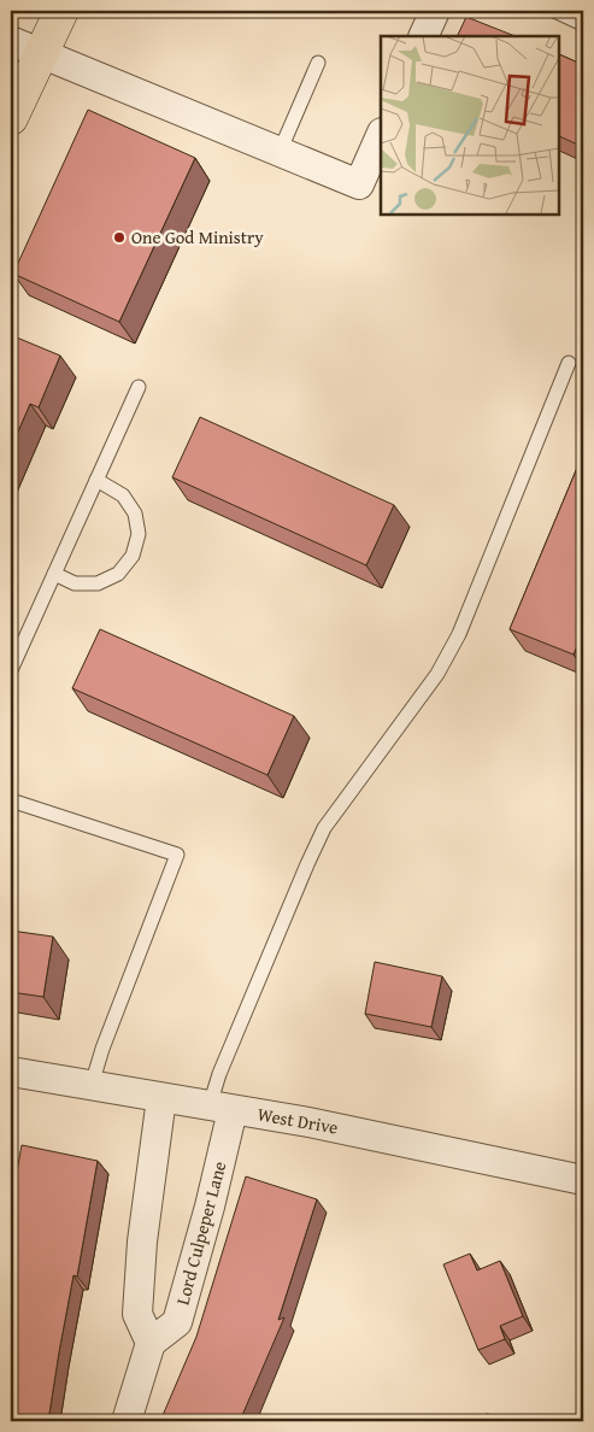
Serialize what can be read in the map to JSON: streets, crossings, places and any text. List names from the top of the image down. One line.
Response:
{"streets":{"street":["West Drive","Lord Culpeper Lane"]},"crossings":[["West Drive","Lord Culpeper Lane"]],"places":["One God Ministry"]}
